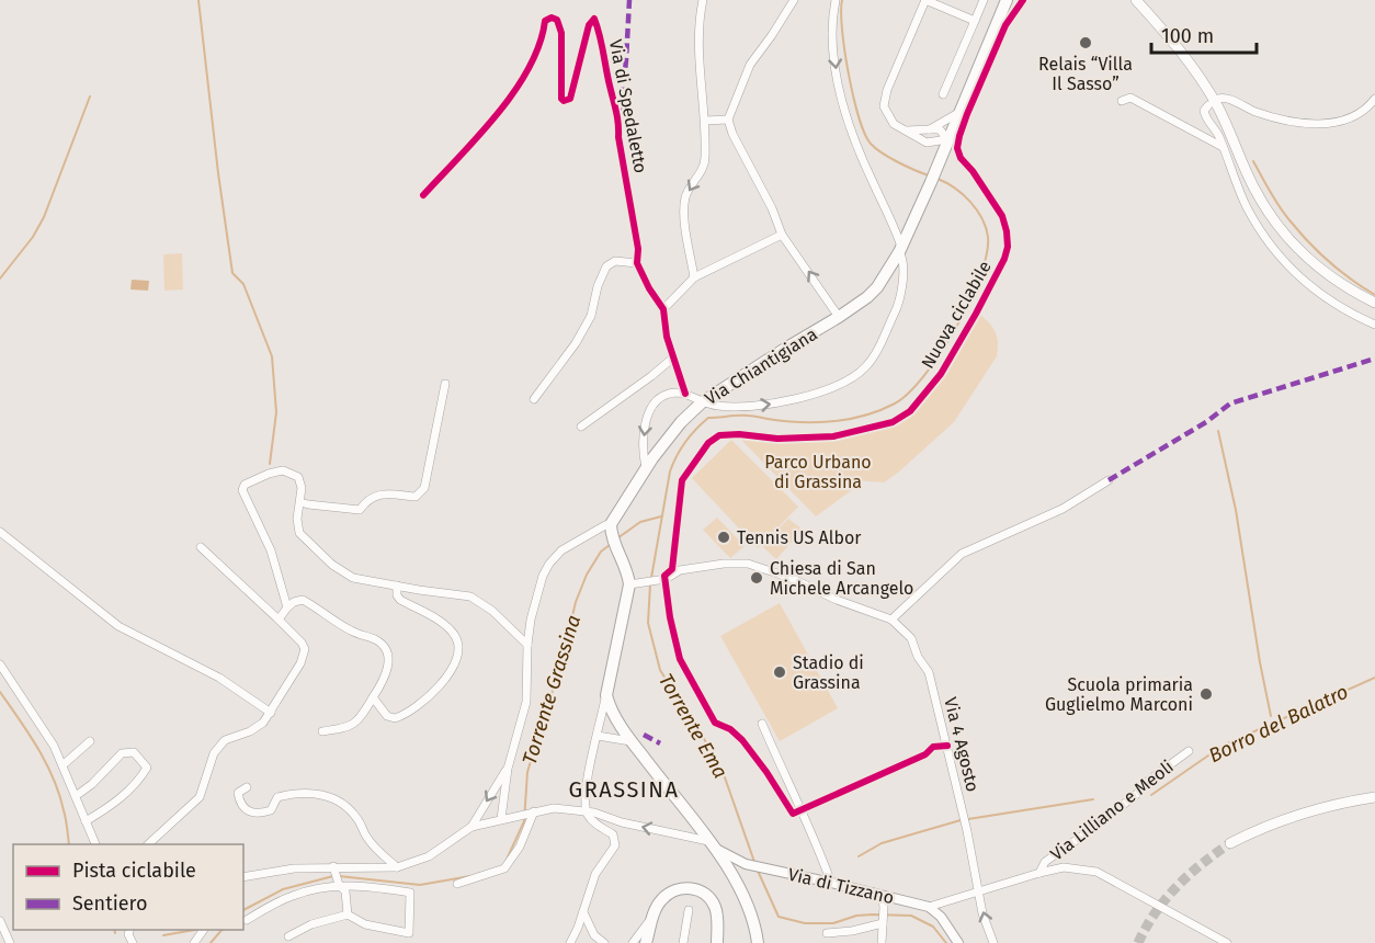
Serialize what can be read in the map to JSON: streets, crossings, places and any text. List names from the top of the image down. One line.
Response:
{"streets":{"main road":["Via Chiantigiana"],"street":["Via di Spedaletto","Via 4 Agosto","Via Lilliano e Meoli","Via di Tizzano"],"cycle path":["Nuova ciclabile"]},"districts":["GRASSINA"],"water":["Torrente Grassina","Borro del Balatro","Torrente Ema"],"parks":["Parco Urbano di Grassina"],"places":["Relais “Villa Il Sasso”","Tennis US Albor","Chiesa di San Michele Arcangelo","Stadio di Grassina","Scuola primaria Guglielmo Marconi"],"legend":["Pista ciclabile","Sentiero"],"scale_bar":"100 m"}
